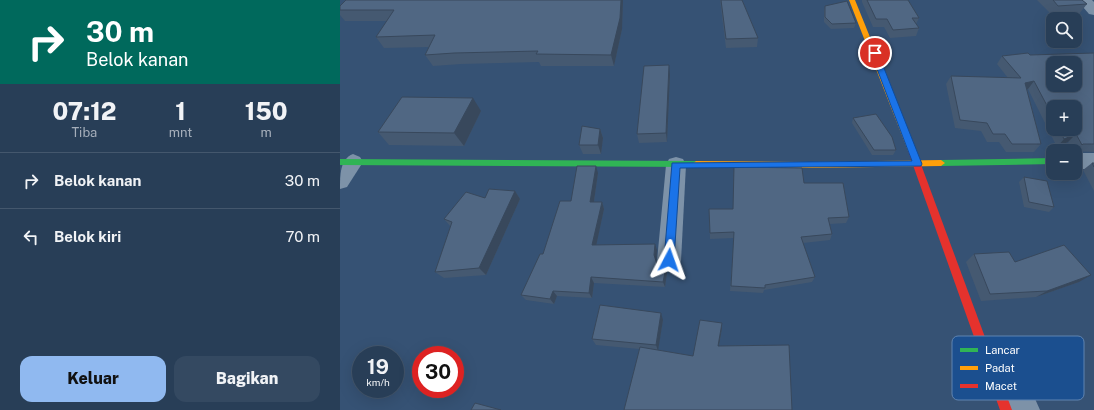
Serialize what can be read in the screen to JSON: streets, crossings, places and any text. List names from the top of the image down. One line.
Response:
{"legend":["Lancar","Padat","Macet"],"page":{"turn":["30 m","Belok kanan"],"map_buttons":["+","−"],"eta":["07:12","Tiba","1","mnt","150","m"],"list":[{"name":"Belok kanan","value":"30 m"},{"name":"Belok kiri","value":"70 m"}],"speed":"19 km/h","limit":"30","buttons":["Keluar","Bagikan"]}}
